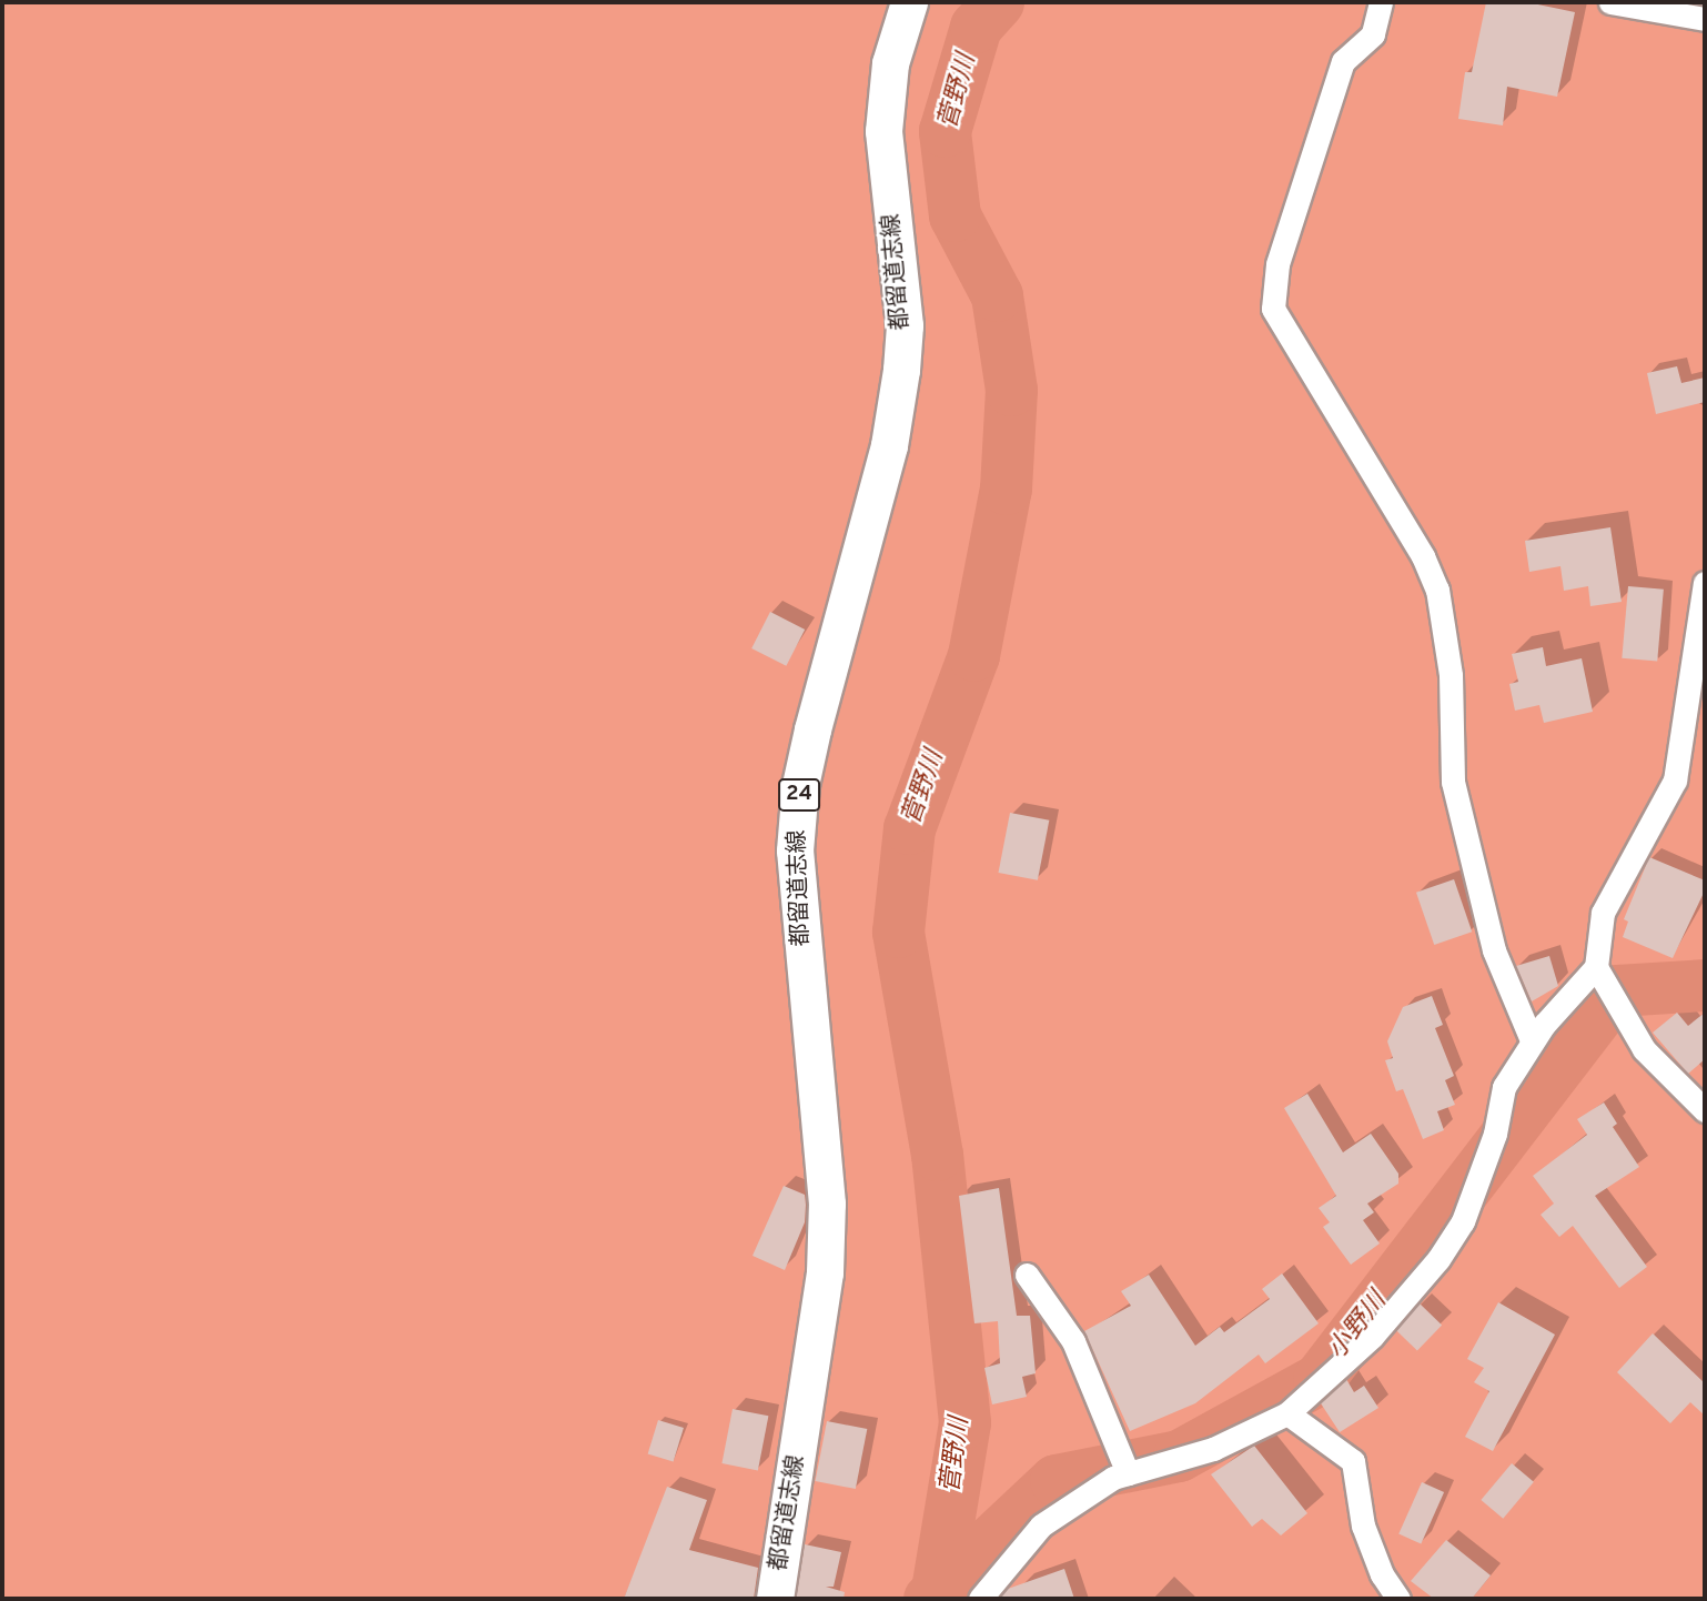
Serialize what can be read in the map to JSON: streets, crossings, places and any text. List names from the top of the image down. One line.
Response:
{"streets":{"main road":["都留道志線","24"]},"water":["菅野川","小野川"]}
